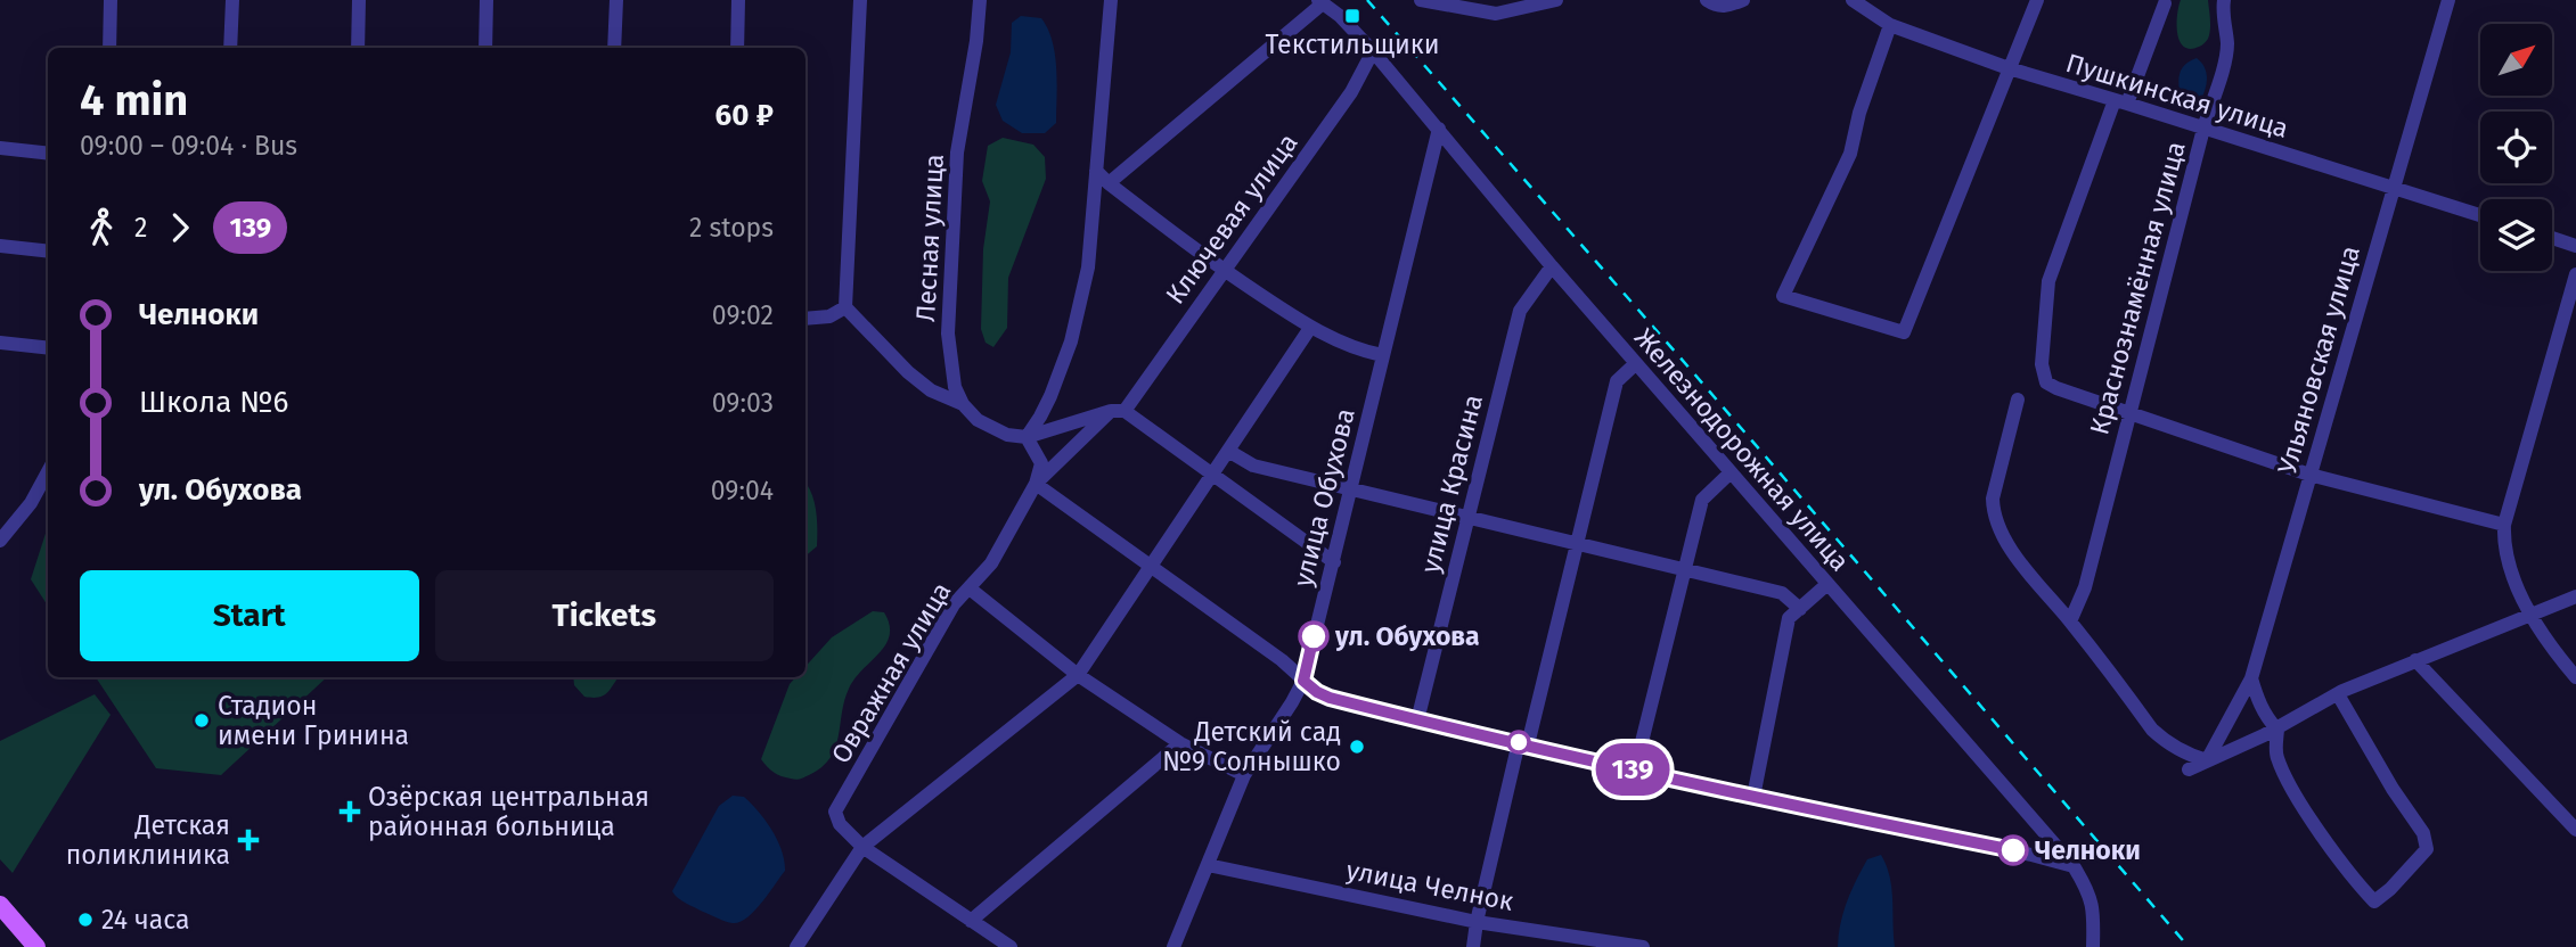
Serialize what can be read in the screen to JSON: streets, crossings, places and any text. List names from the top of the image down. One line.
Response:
{"streets":{"street":["Пушкинская улица","Ключевая улица","Лесная улица","Краснознамённая улица","Ульяновская улица","Железнодорожная улица","улица Красина","улица Обухова","Овражная улица","улица Челнок"]},"crossings":[["Пушкинская улица","Краснознамённая улица"],["Пушкинская улица","Ульяновская улица"],["Ключевая улица","Железнодорожная улица"],["Ключевая улица","Овражная улица"],["Железнодорожная улица","улица Красина"],["Железнодорожная улица","улица Обухова"],["улица Обухова","улица Челнок"]],"places":{"transit":["Текстильщики"],"other":["ул. Обухова","Стадион имени Гринина","Детский сад №9 Солнышко","Челноки","24 часа"],"health":["Озёрская центральная районная больница","Детская поликлиника"]},"lines":["bus line 139"],"north":"top right","page":{"on_map":"139","heading":["4 min","09:00 – 09:04 · Bus","60 ₽"],"legs":["2","139","2 stops"],"list":[{"name":"Челноки","value":"09:02"},{"name":"Школа №6","value":"09:03"},{"name":"ул. Обухова","value":"09:04"}],"buttons":["Start","Tickets"]}}
